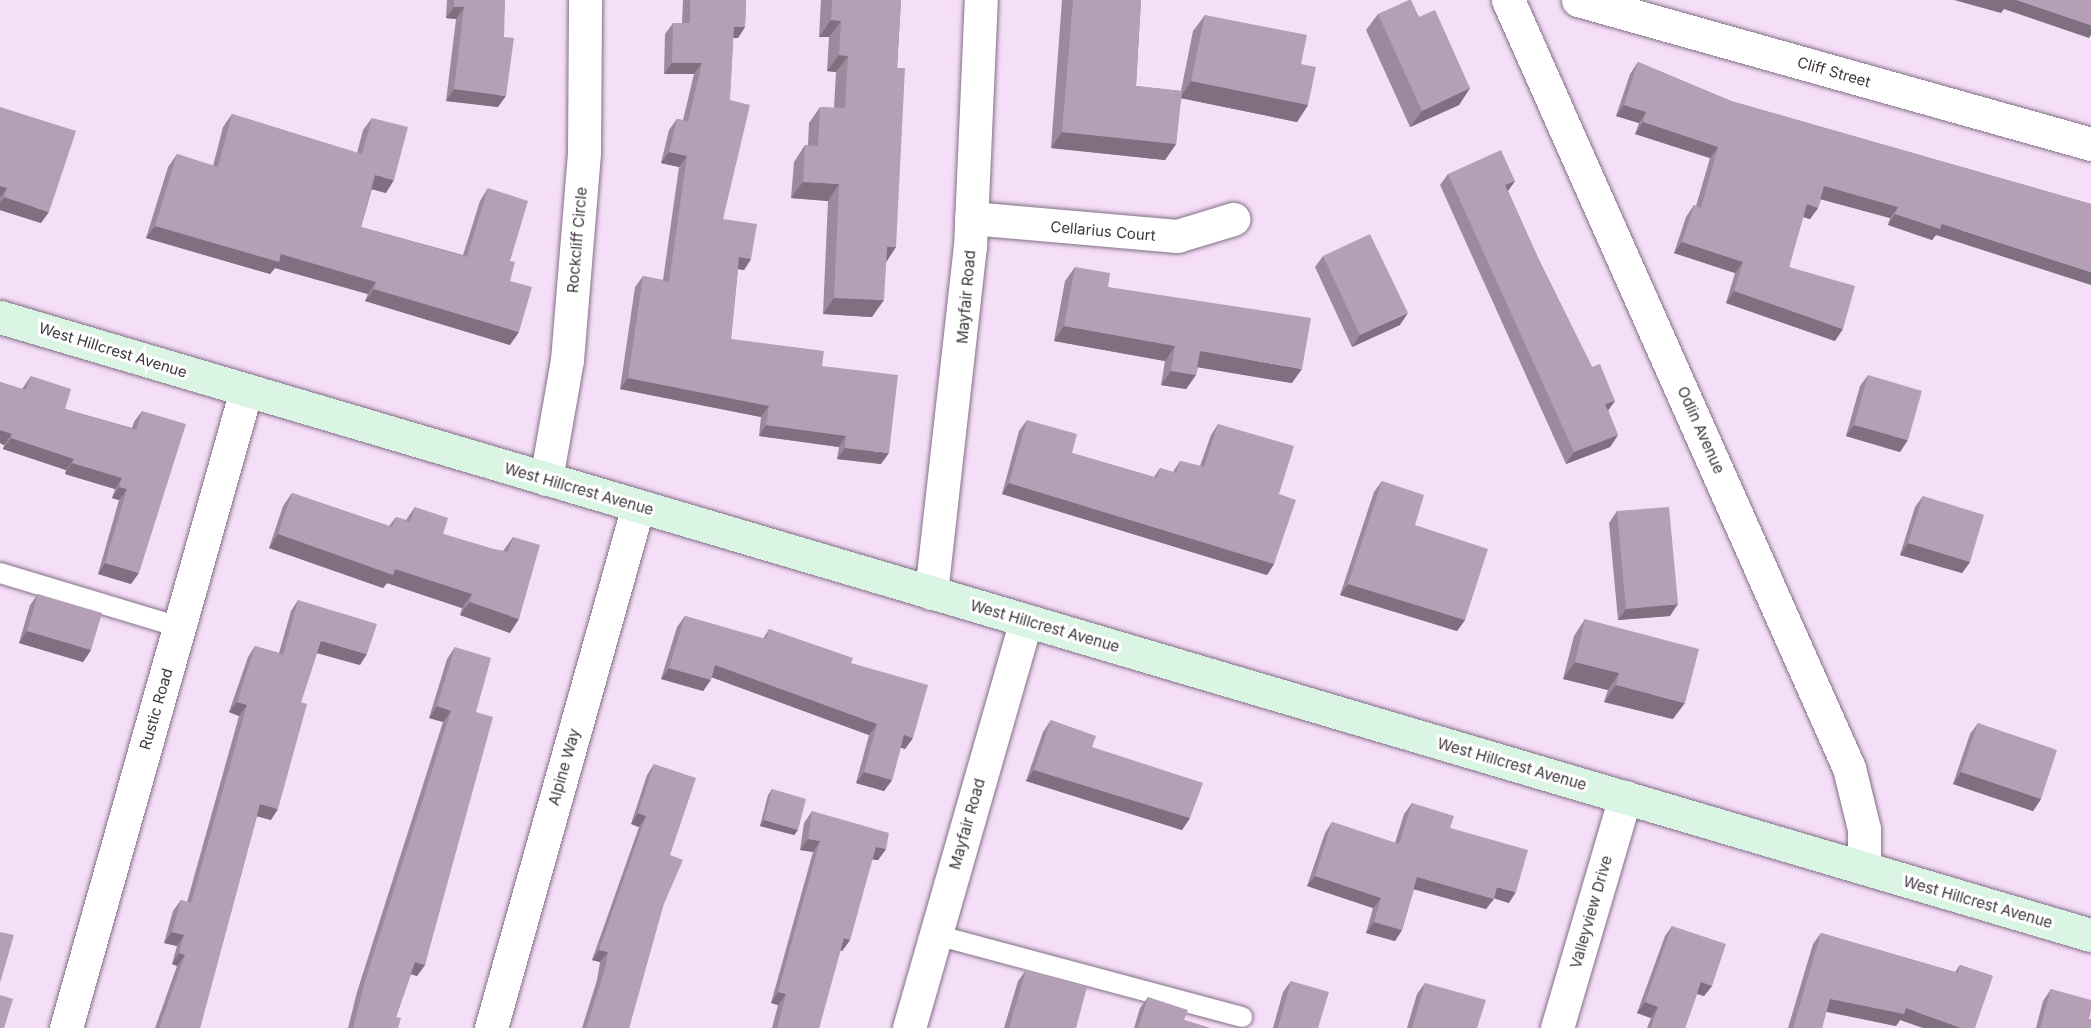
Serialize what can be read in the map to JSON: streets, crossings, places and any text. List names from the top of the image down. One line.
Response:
{"streets":{"street":["Cliff Street","Cellarius Court","Rockcliff Circle","Mayfair Road","West Hillcrest Avenue","Odlin Avenue","Rustic Road","Alpine Way","Valleyview Drive"]},"crossings":[["Cellarius Court","Mayfair Road"],["Rockcliff Circle","West Hillcrest Avenue"],["Mayfair Road","West Hillcrest Avenue"],["West Hillcrest Avenue","Odlin Avenue"],["West Hillcrest Avenue","Rustic Road"],["West Hillcrest Avenue","Alpine Way"],["West Hillcrest Avenue","Valleyview Drive"]]}
